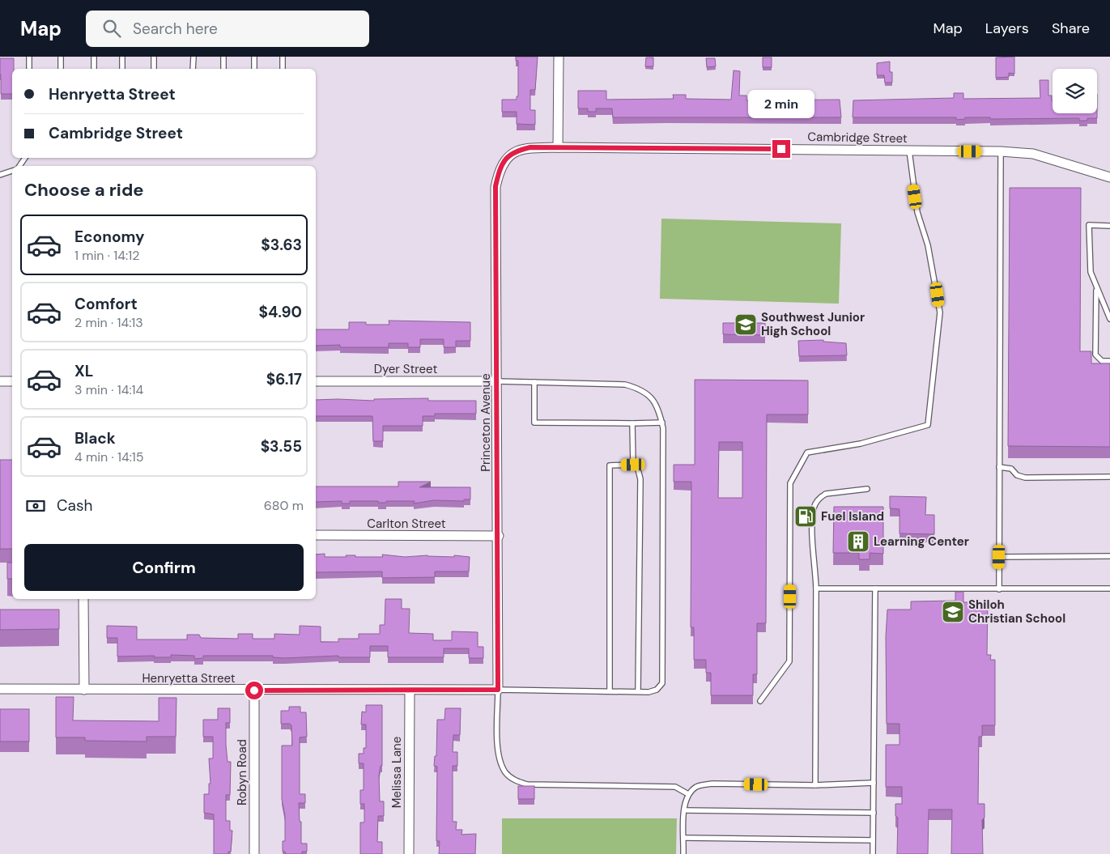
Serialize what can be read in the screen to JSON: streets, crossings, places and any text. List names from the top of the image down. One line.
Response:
{"streets":{"street":["Cambridge Street","Dyer Street","Princeton Avenue","Carlton Street","Henryetta Street","Robyn Road","Melissa Lane"]},"crossings":[["Cambridge Street","Princeton Avenue"],["Dyer Street","Princeton Avenue"],["Princeton Avenue","Carlton Street"],["Princeton Avenue","Henryetta Street"],["Henryetta Street","Robyn Road"],["Henryetta Street","Melissa Lane"]],"places":{"school or university":["Southwest Junior High School","Shiloh Christian School"],"fuel station":["Fuel Island"],"building":["Learning Center"]},"page":{"header":"Map","search":"Search here","nav":["Map","Layers","Share"],"banner":["Henryetta Street","Cambridge Street"],"bubble":"2 min","heading":"Choose a ride","list":[{"name":"Economy","note":"1 min · 14:12","value":"$3.63"},{"name":"Comfort","note":"2 min · 14:13","value":"$4.90"},{"name":"XL","note":"3 min · 14:14","value":"$6.17"},{"name":"Black","note":"4 min · 14:15","value":"$3.55"}],"pay":["Cash","680 m"],"buttons":"Confirm"}}
